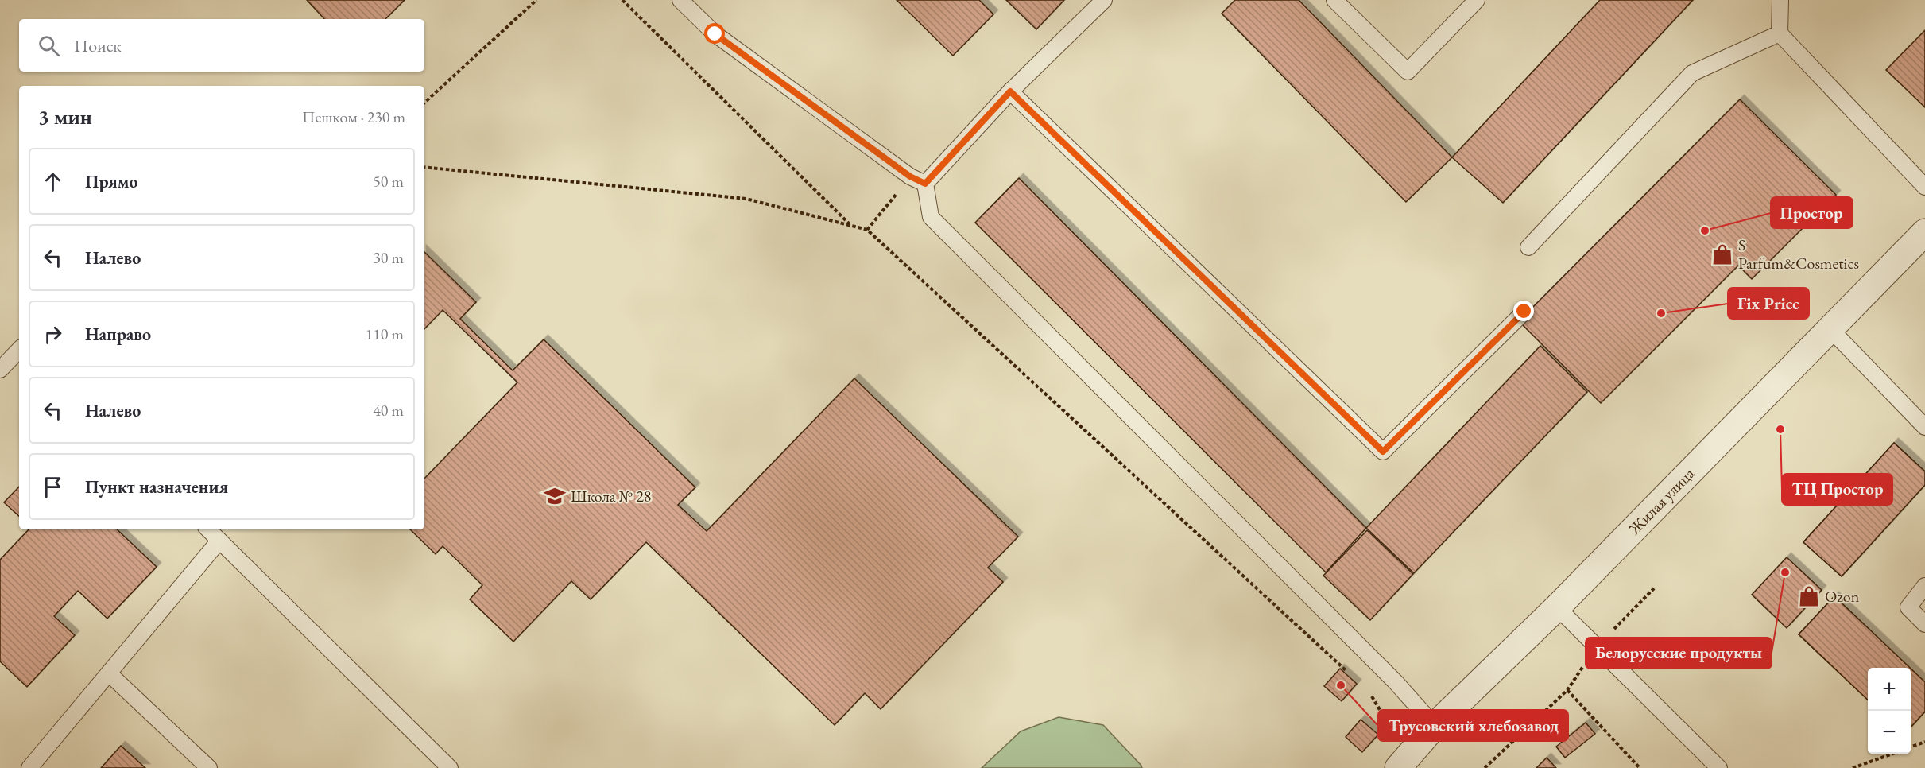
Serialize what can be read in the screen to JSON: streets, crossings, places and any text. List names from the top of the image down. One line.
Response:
{"streets":{"street":["Жилая улица"]},"places":{"other":["Простор","Fix Price","ТЦ Простор","Белорусские продукты","Трусовский хлебозавод"],"shop":["S Parfum&Cosmetics","Ozon"],"school or university":["Школа № 28"]},"page":{"search":"Поиск","heading":["3 мин","Пешком · 230 m"],"list":[["Прямо","50 m"],["Налево","30 m"],["Направо","110 m"],["Налево","40 m"],"Пункт назначения"],"map_buttons":["+","−"]}}
